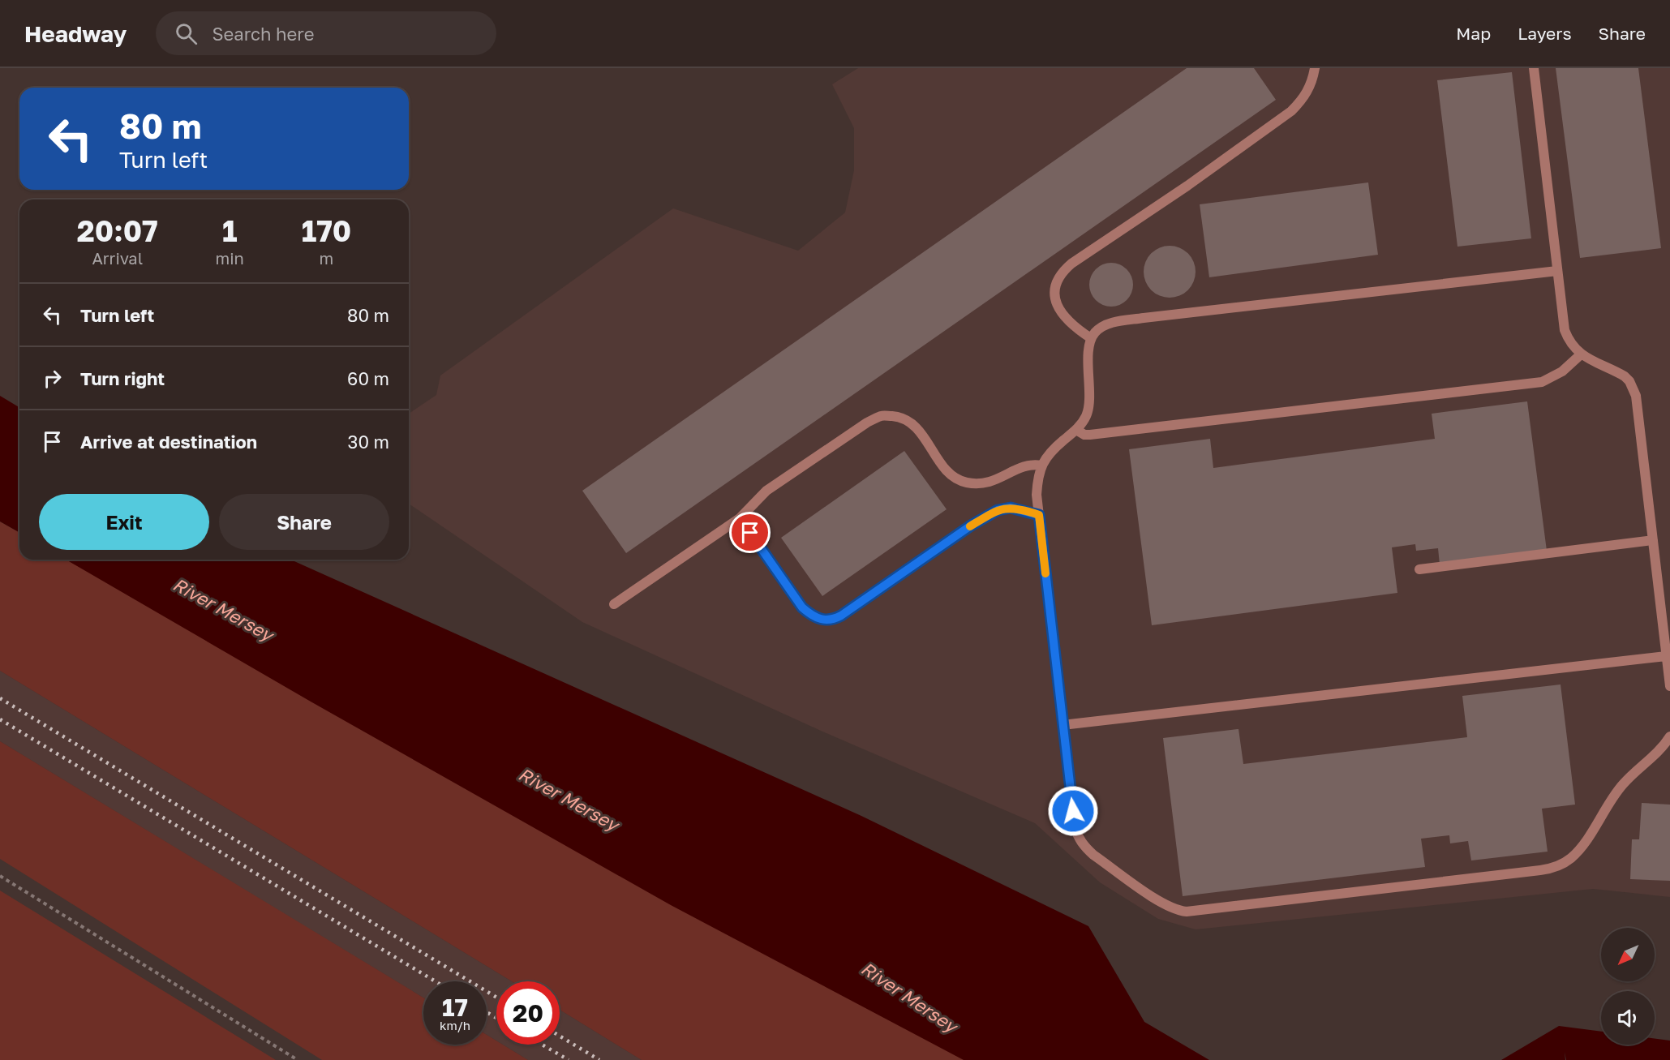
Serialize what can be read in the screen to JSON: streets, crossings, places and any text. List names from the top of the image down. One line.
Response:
{"water":["River Mersey"],"north":"bottom left","page":{"header":"Headway","search":"Search here","nav":["Map","Layers","Share"],"turn":["80 m","Turn left"],"eta":["20:07","Arrival","1","min","170","m"],"list":[{"name":"Turn left","value":"80 m"},{"name":"Turn right","value":"60 m"},{"name":"Arrive at destination","value":"30 m"}],"buttons":["Exit","Share"],"speed":"17 km/h","limit":"20"}}
